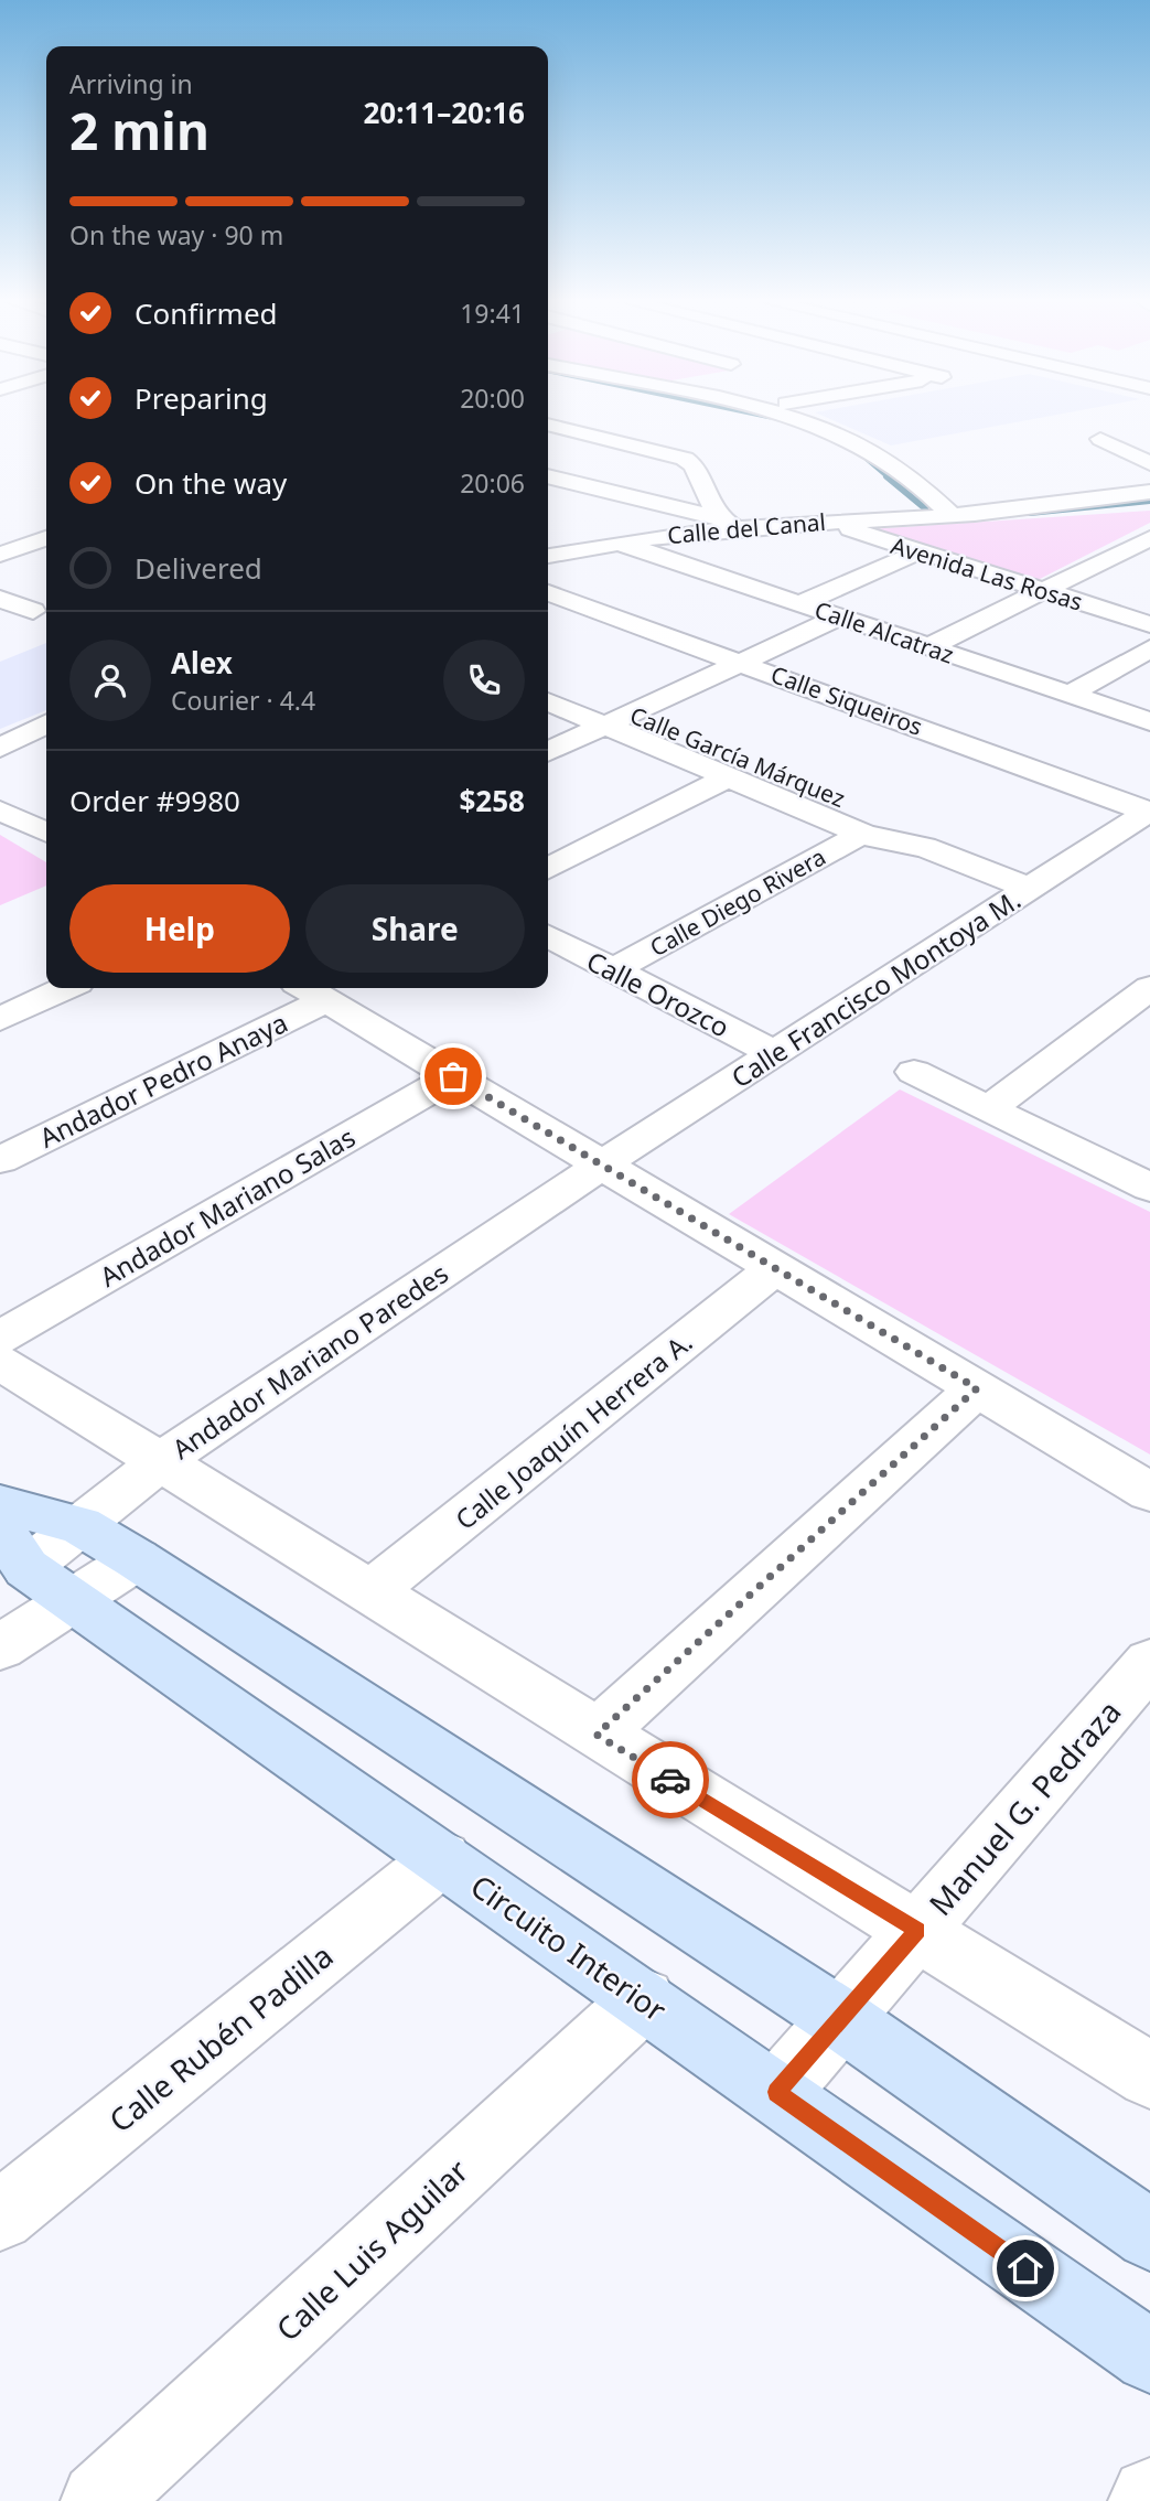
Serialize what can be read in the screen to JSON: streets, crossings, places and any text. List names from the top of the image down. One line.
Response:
{"streets":{"main road":["Circuito Interior"],"street":["Calle del Canal","Avenida Las Rosas","Calle Alcatraz","Calle Siqueiros","Calle García Márquez","Calle Diego Rivera","Calle Francisco Montoya M.","Calle Orozco","Andador Pedro Anaya","Andador Mariano Salas","Andador Mariano Paredes","Calle Joaquín Herrera A.","Manuel G. Pedraza","Calle Rubén Padilla","Calle Luis Aguilar"]},"crossings":[["Calle del Canal","Avenida Las Rosas"],["Calle del Canal","Calle Alcatraz"],["Calle Siqueiros","Calle Francisco Montoya M."],["Calle García Márquez","Calle Diego Rivera"],["Calle García Márquez","Calle Francisco Montoya M."],["Calle Diego Rivera","Calle Orozco"],["Calle Francisco Montoya M.","Calle Orozco"],["Calle Francisco Montoya M.","Andador Mariano Paredes"],["Andador Mariano Paredes","Circuito Interior"],["Manuel G. Pedraza","Circuito Interior"],["Circuito Interior","Calle Rubén Padilla"],["Circuito Interior","Calle Luis Aguilar"]],"page":{"heading":["2 min","Arriving in","20:11–20:16"],"panel":["Alex","Courier · 4.4","Order #9980","$258"],"bar":"On the way · 90 m","list":[["Confirmed","19:41"],["Preparing","20:00"],["On the way","20:06"],"Delivered"],"buttons":["Help","Share"]}}
